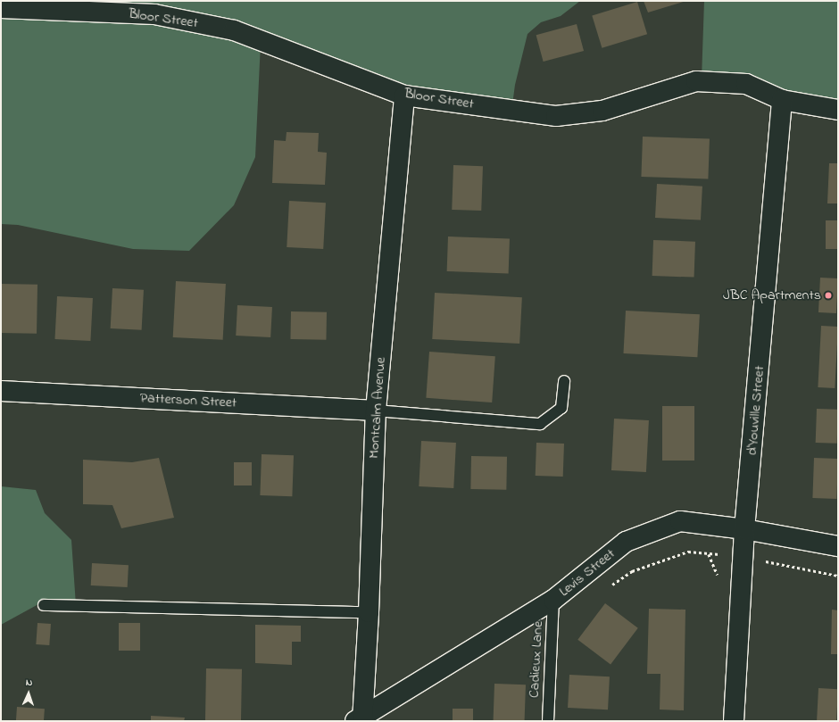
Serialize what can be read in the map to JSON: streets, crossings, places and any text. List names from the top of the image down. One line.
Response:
{"streets":{"street":["Bloor Street","Patterson Street","Montcalm Avenue","d'Youville Street","Levis Street"],"lane":["Cadieux Lane"]},"crossings":[["Bloor Street","Montcalm Avenue"],["Bloor Street","d'Youville Street"],["Patterson Street","Montcalm Avenue"],["Montcalm Avenue","Levis Street"],["d'Youville Street","Levis Street"],["Levis Street","Cadieux Lane"]],"places":["JBC Apartments"],"north":"top"}
